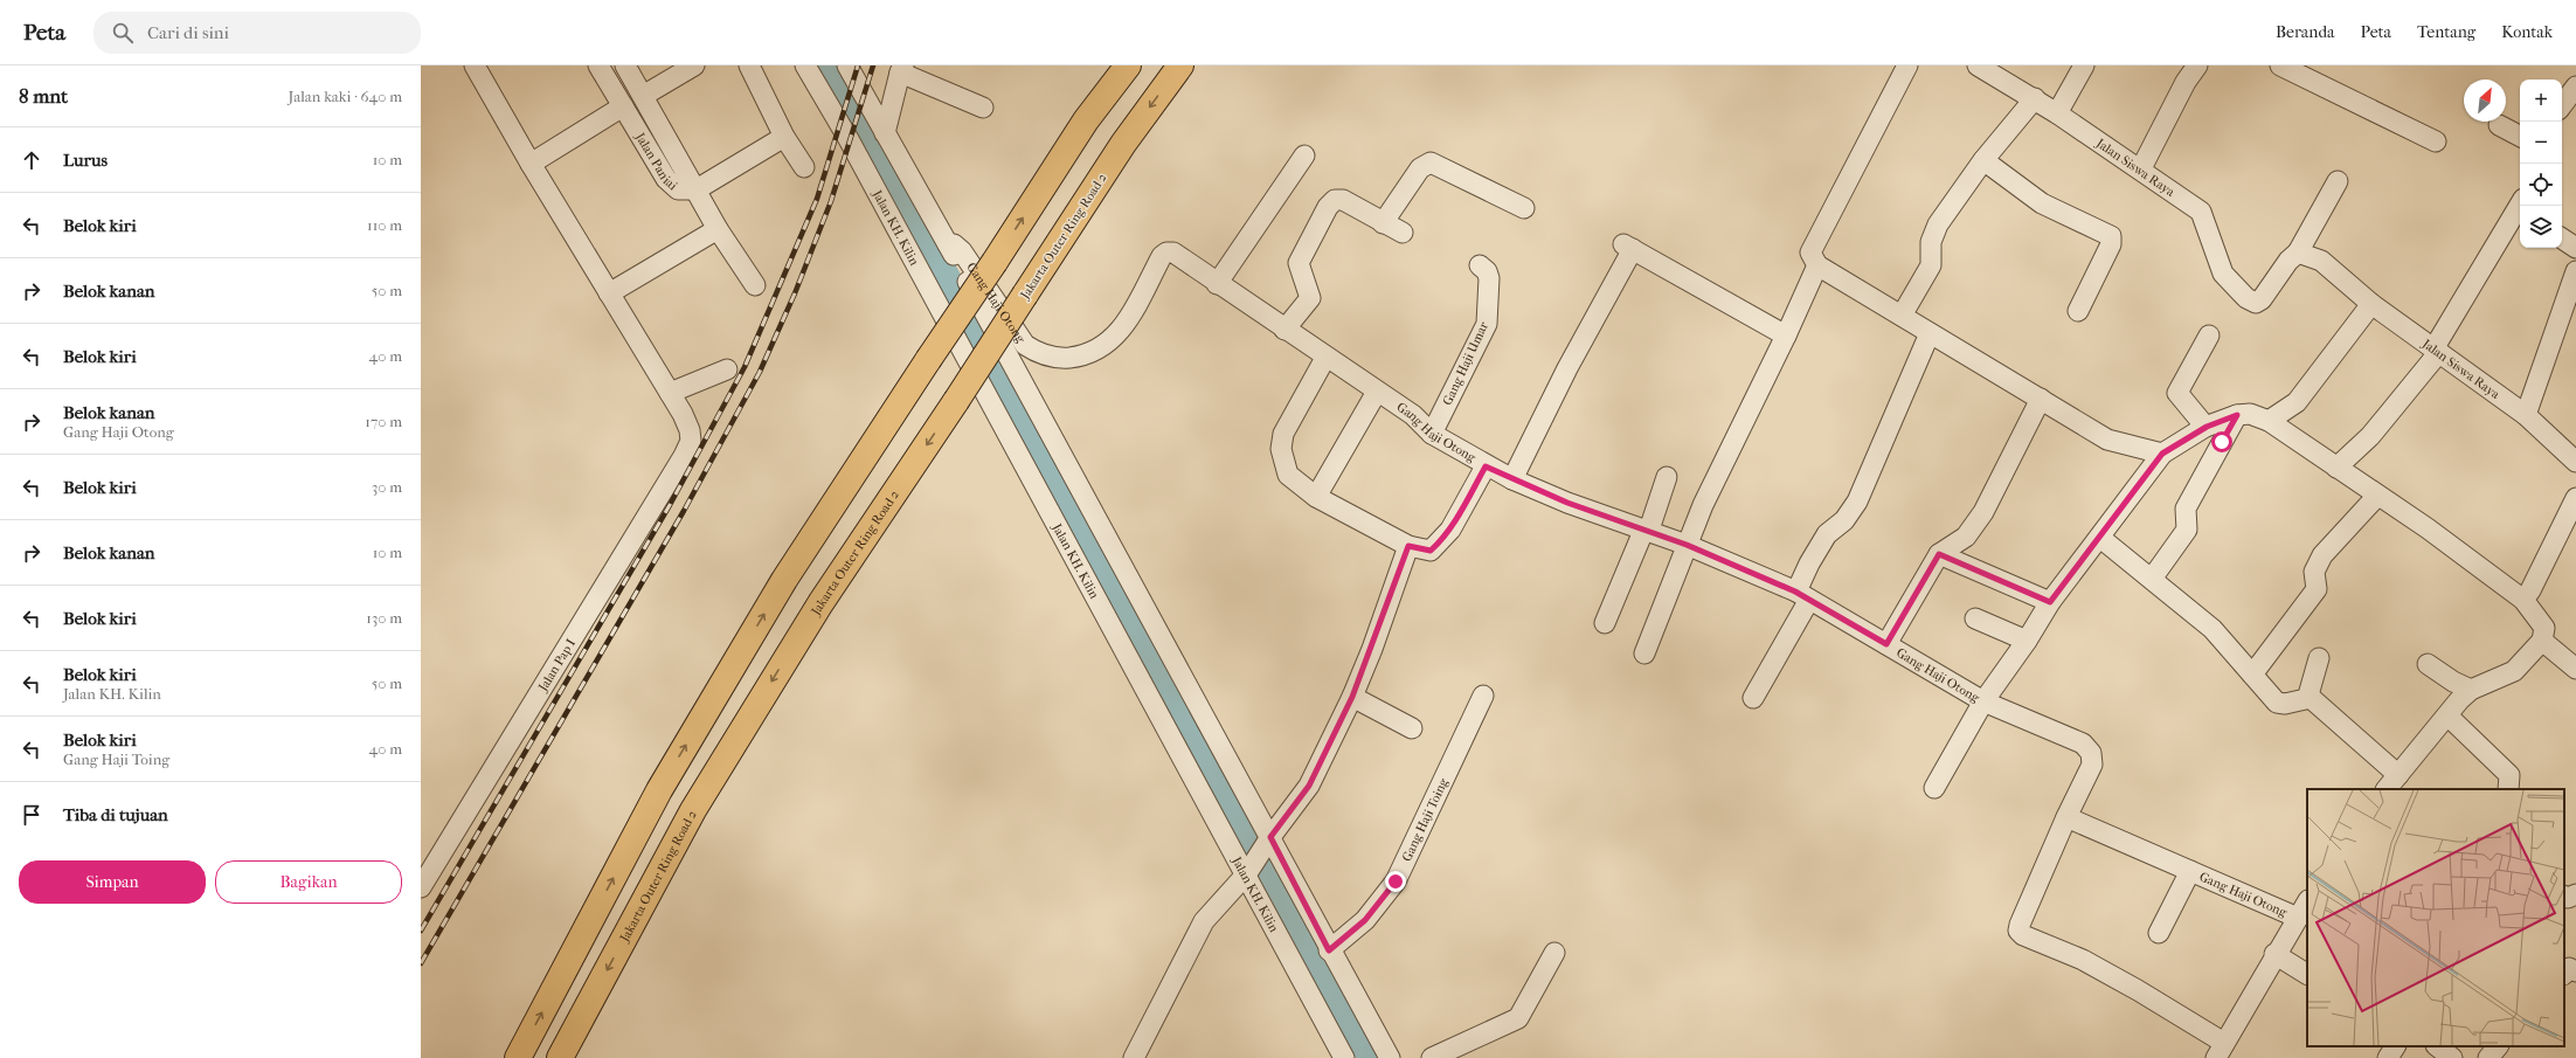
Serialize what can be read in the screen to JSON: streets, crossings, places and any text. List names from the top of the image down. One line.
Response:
{"streets":{"highway":["Jakarta Outer Ring Road 2"],"street":["Jalan Paniai","Jalan Siswa Raya","Jalan KH. Kilin","Gang Haji Otong","Gang Haji Umar","Jalan Pap I","Gang Haji Toing"]},"crossings":[["Gang Haji Otong","Gang Haji Umar"]],"north":"top right","page":{"header":"Peta","search":"Cari di sini","nav":["Beranda","Peta","Tentang","Kontak"],"heading":["8 mnt","Jalan kaki · 640 m"],"map_buttons":["+","−"],"list":[["Lurus","10 m"],["Belok kiri","110 m"],["Belok kanan","50 m"],["Belok kiri","40 m"],["Belok kanan","Gang Haji Otong","170 m"],["Belok kiri","30 m"],["Belok kanan","10 m"],["Belok kiri","130 m"],["Belok kiri","Jalan KH. Kilin","50 m"],["Belok kiri","Gang Haji Toing","40 m"],"Tiba di tujuan"],"buttons":["Simpan","Bagikan"]}}
